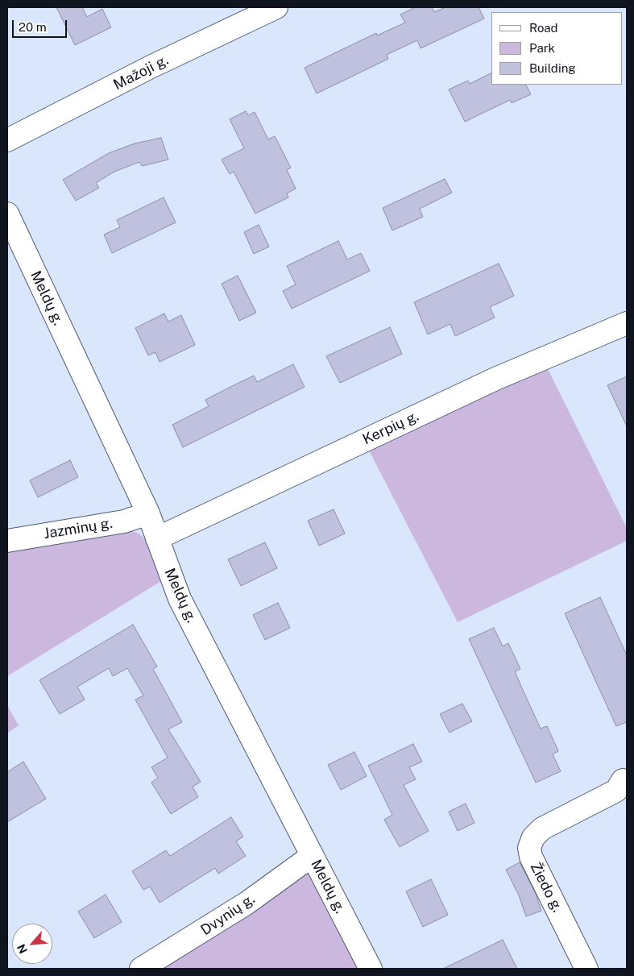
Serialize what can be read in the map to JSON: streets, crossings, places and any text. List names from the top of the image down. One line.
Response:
{"streets":{"street":["Mažoji g.","Meldų g.","Kerpių g.","Jazminų g.","Žiedo g.","Dvynių g."]},"crossings":[["Meldų g.","Kerpių g."],["Meldų g.","Jazminų g."],["Meldų g.","Dvynių g."]],"legend":["Road","Park","Building"],"scale_bar":"20 m","north":"bottom left"}
